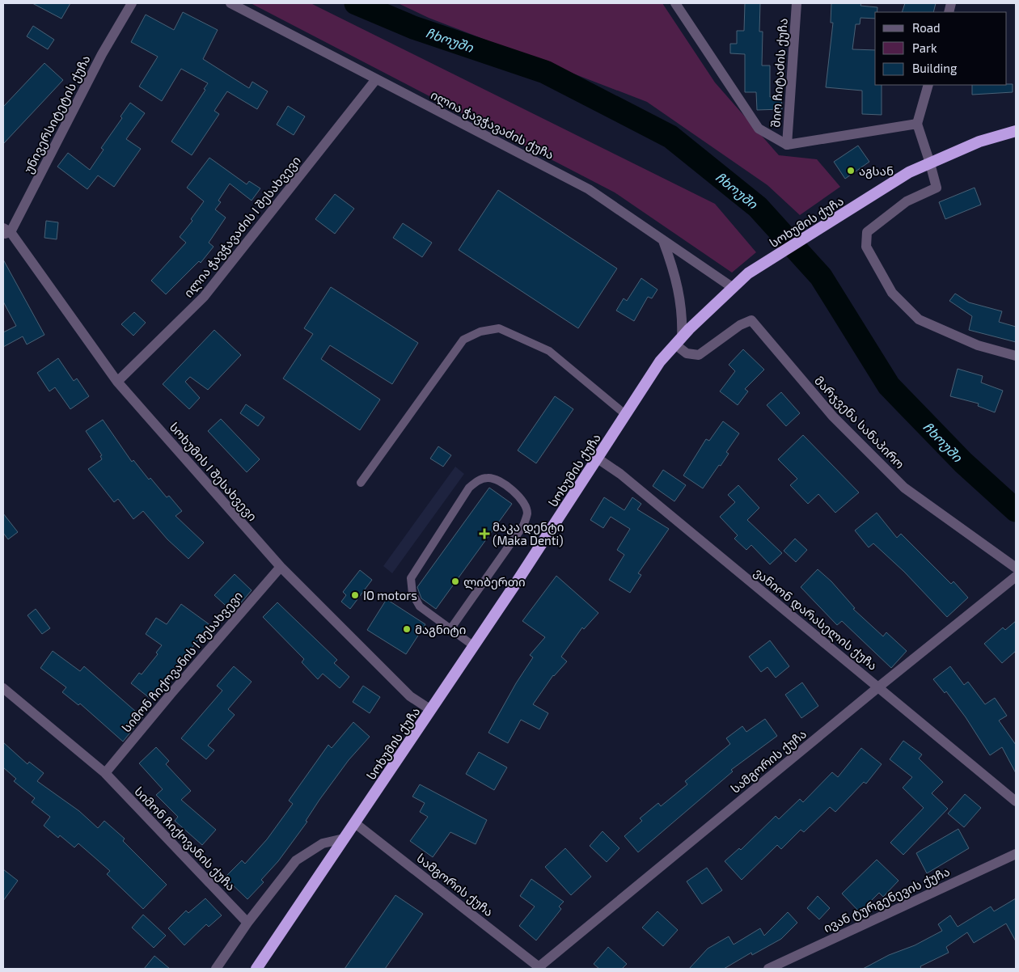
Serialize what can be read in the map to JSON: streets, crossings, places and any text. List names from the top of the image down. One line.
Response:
{"streets":{"highway":["სოხუმის ქუჩა"],"street":["შიო ჩიტაძის ქუჩა","უნივერსიტეტის ქუჩა","ილია ჭავჭავაძის ქუჩა","ილია ჭავჭავაძის I შესახვევი","მარჯვენა სანაპირო","სოხუმის I შესახვევი","ვანიონ დარასელის ქუჩა","სიმონ ჩიქოვანის I შესახვევი","სამგორის ქუჩა","სიმონ ჩიქოვანის ქუჩა","ივან ტურგენევის ქუჩა"]},"crossings":[["უნივერსიტეტის ქუჩა","სოხუმის I შესახვევი"],["ილია ჭავჭავაძის ქუჩა","სოხუმის ქუჩა"],["ილია ჭავჭავაძის ქუჩა","ილია ჭავჭავაძის I შესახვევი"],["სოხუმის ქუჩა","მარჯვენა სანაპირო"],["სოხუმის ქუჩა","სოხუმის I შესახვევი"],["სოხუმის ქუჩა","ვანიონ დარასელის ქუჩა"],["სოხუმის ქუჩა","სამგორის ქუჩა"],["ილია ჭავჭავაძის I შესახვევი","სოხუმის I შესახვევი"],["სოხუმის I შესახვევი","სიმონ ჩიქოვანის I შესახვევი"],["ვანიონ დარასელის ქუჩა","სამგორის ქუჩა"],["სიმონ ჩიქოვანის I შესახვევი","სიმონ ჩიქოვანის ქუჩა"]],"water":["ჩხოუში"],"places":{"other":["აგსან","ლიბერთი","IO motors","მაგნიტი"],"health":["მაკა დენტი (Maka Denti)"]},"legend":["Road","Park","Building"]}
